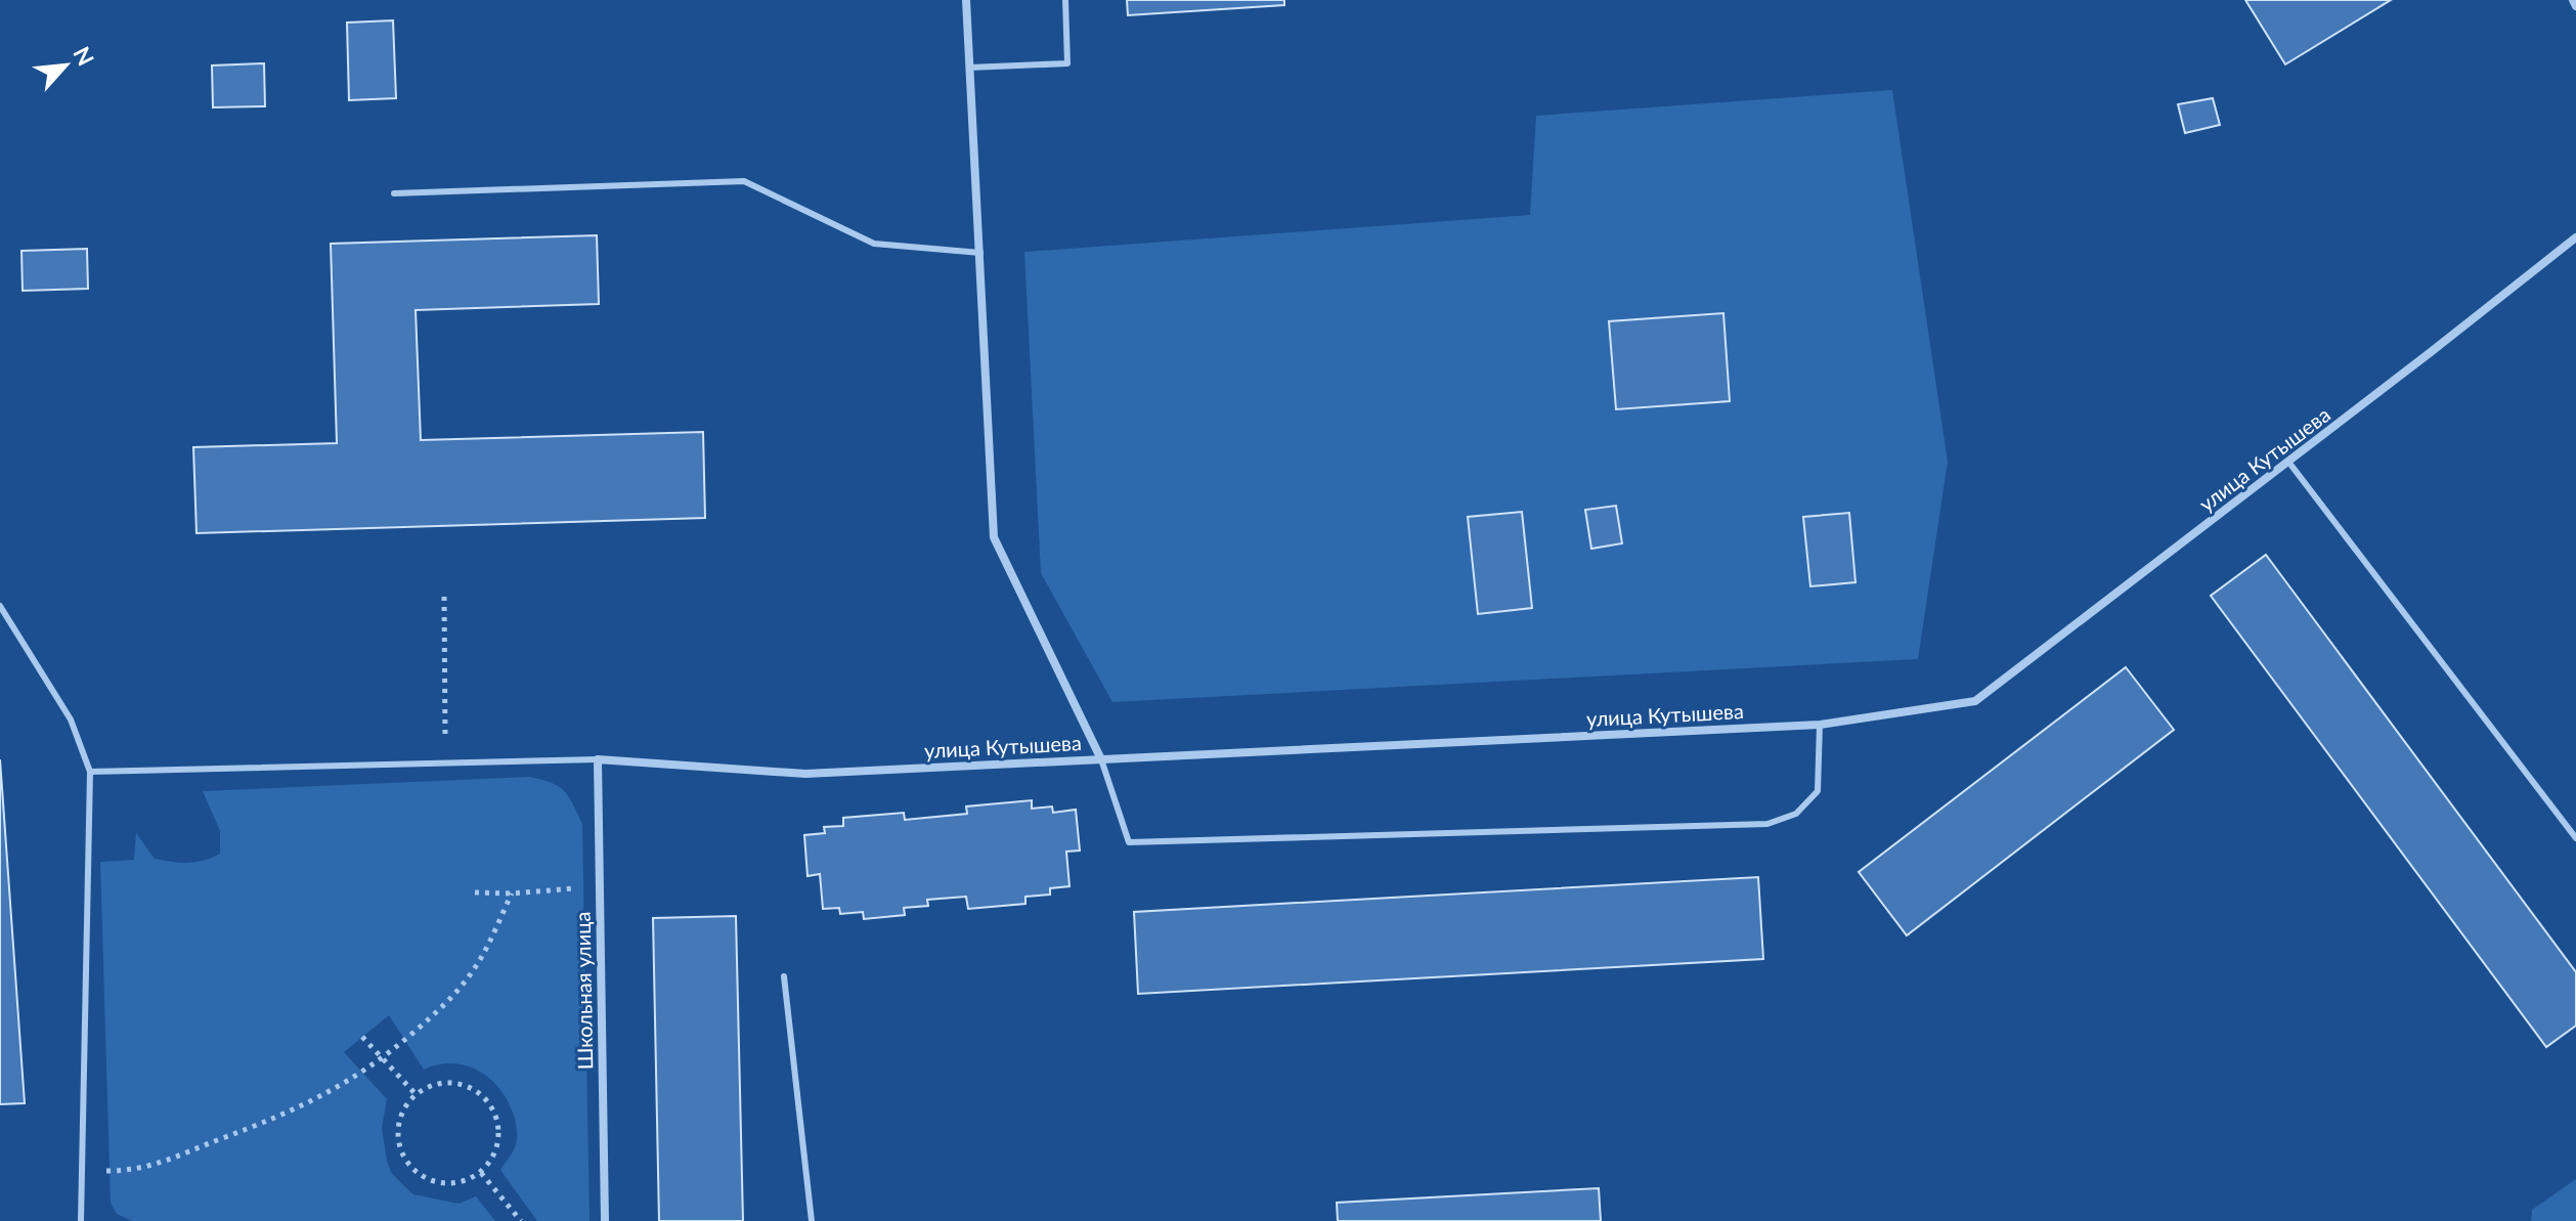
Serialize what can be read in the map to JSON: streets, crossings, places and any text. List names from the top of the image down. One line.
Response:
{"streets":{"street":["улица Кутышева","Школьная улица"]},"crossings":[["улица Кутышева","Школьная улица"]],"north":"top right"}
